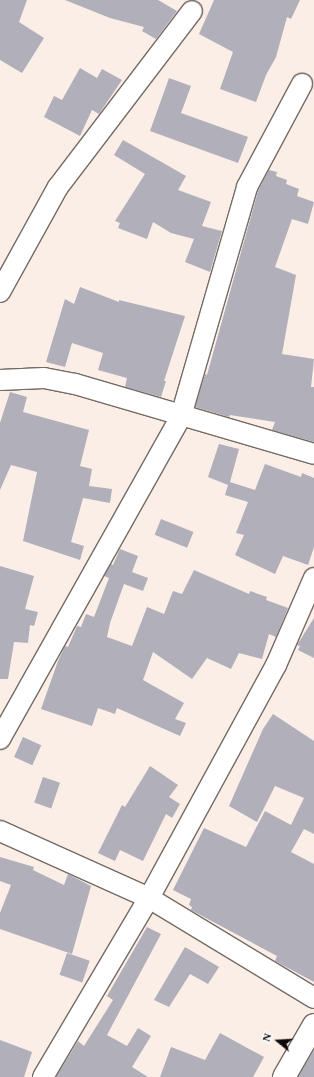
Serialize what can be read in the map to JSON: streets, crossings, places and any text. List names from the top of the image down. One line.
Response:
{"north":"left"}
